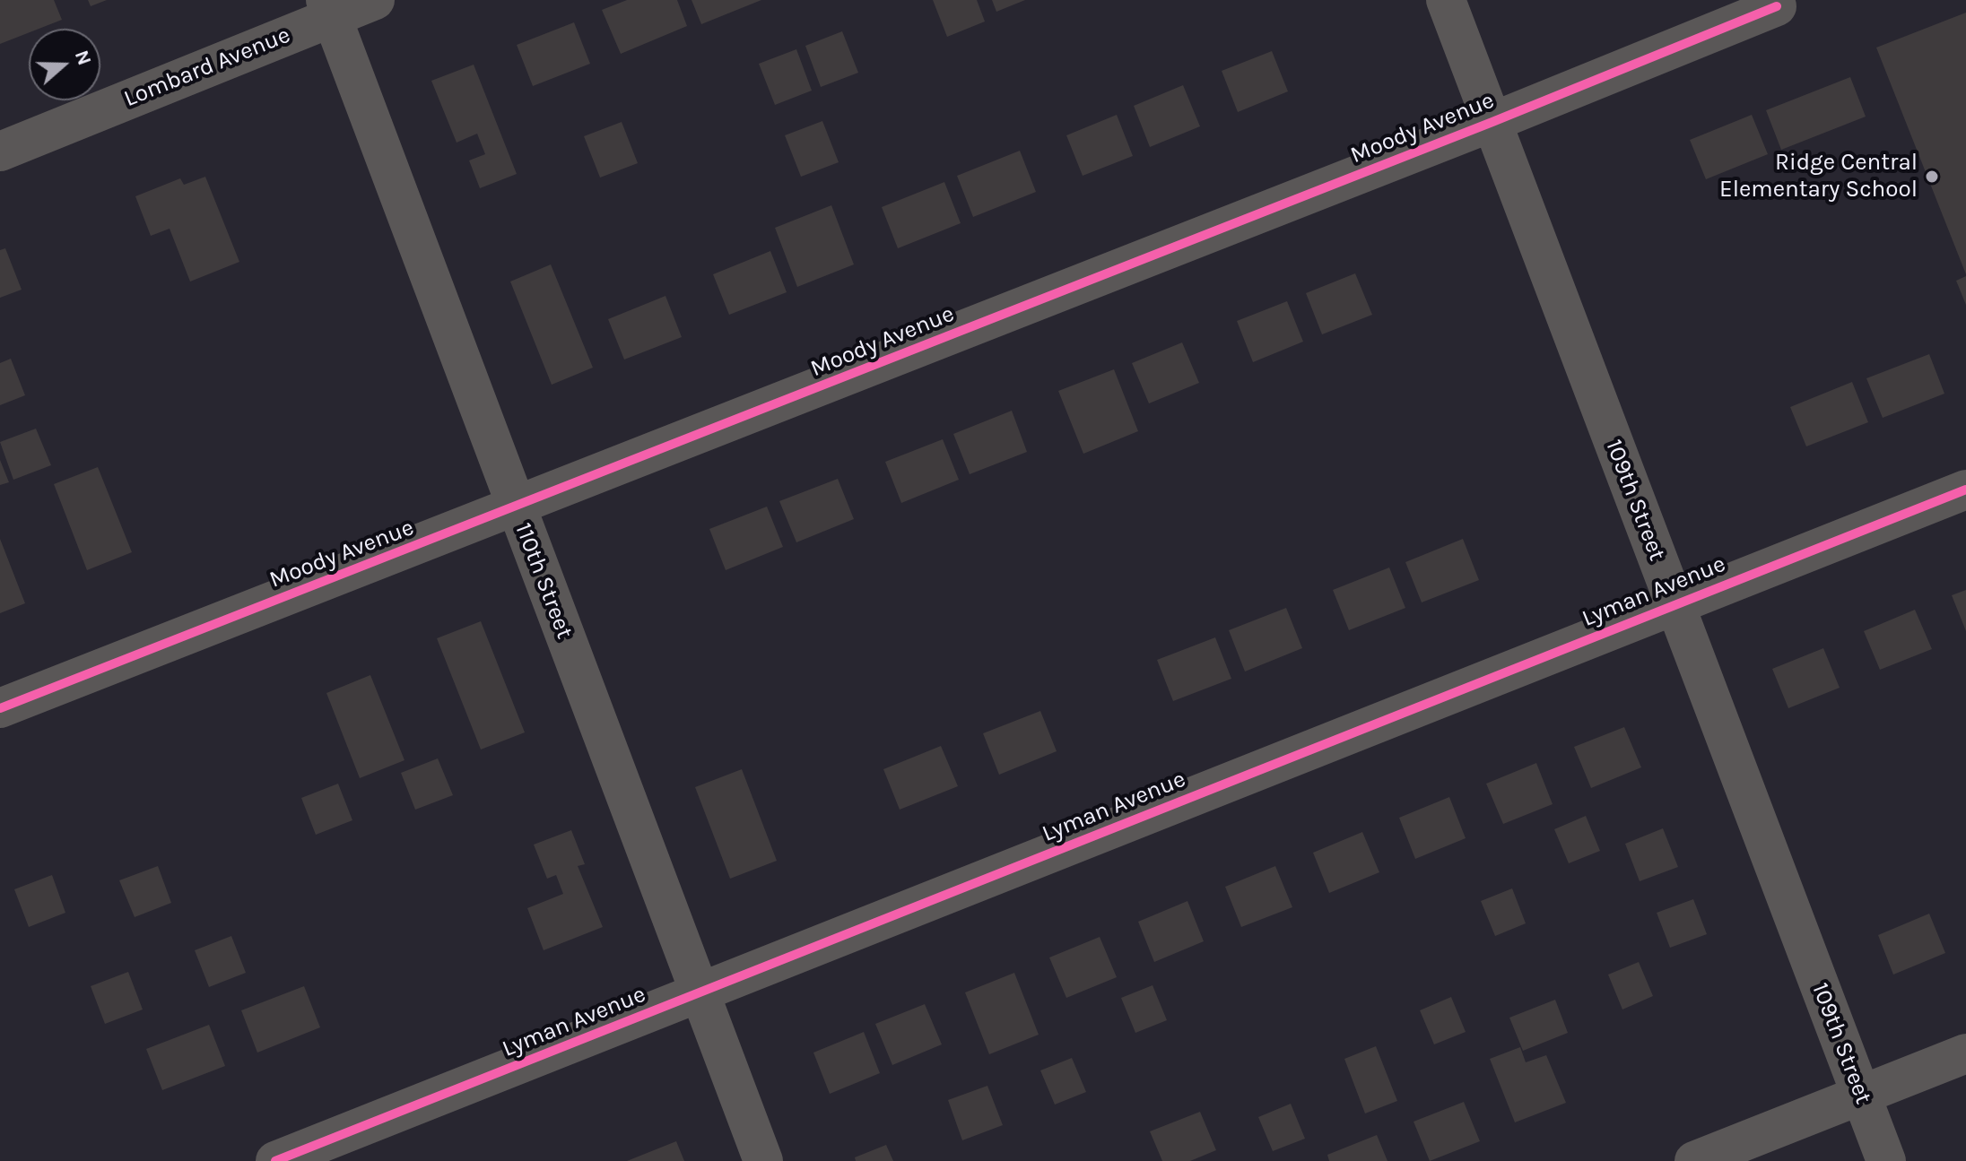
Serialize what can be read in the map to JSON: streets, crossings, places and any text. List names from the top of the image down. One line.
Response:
{"streets":{"street":["Lombard Avenue","Moody Avenue","109th Street","110th Street","Lyman Avenue"]},"crossings":[["Lombard Avenue","110th Street"],["Moody Avenue","109th Street"],["Moody Avenue","110th Street"],["109th Street","Lyman Avenue"],["110th Street","Lyman Avenue"]],"places":["Ridge Central Elementary School"],"north":"right"}
